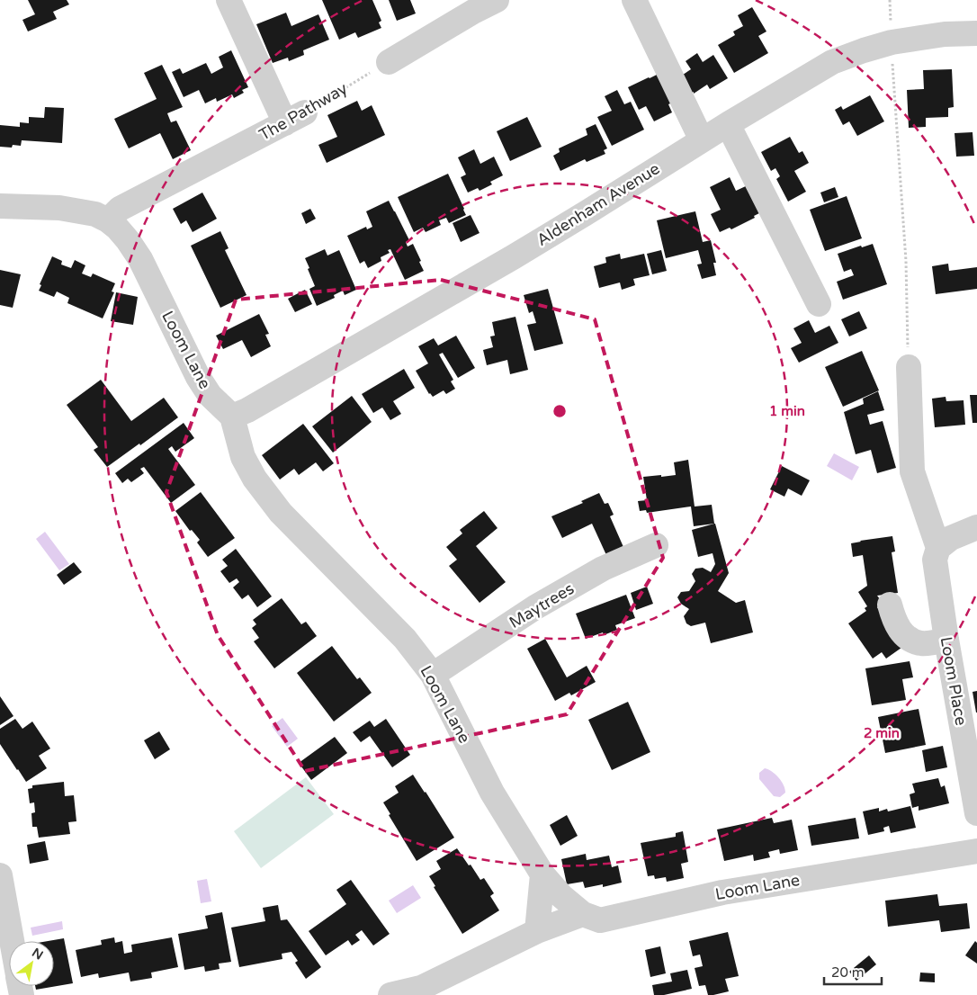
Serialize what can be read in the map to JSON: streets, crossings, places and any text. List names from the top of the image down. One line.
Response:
{"streets":{"street":["The Pathway","Aldenham Avenue","Loom Lane","Maytrees","Loom Place"]},"crossings":[["The Pathway","Loom Lane"],["Aldenham Avenue","Loom Lane"],["Loom Lane","Maytrees"]],"scale_bar":"20 m","north":"top right","rings":["1 min","2 min"]}
